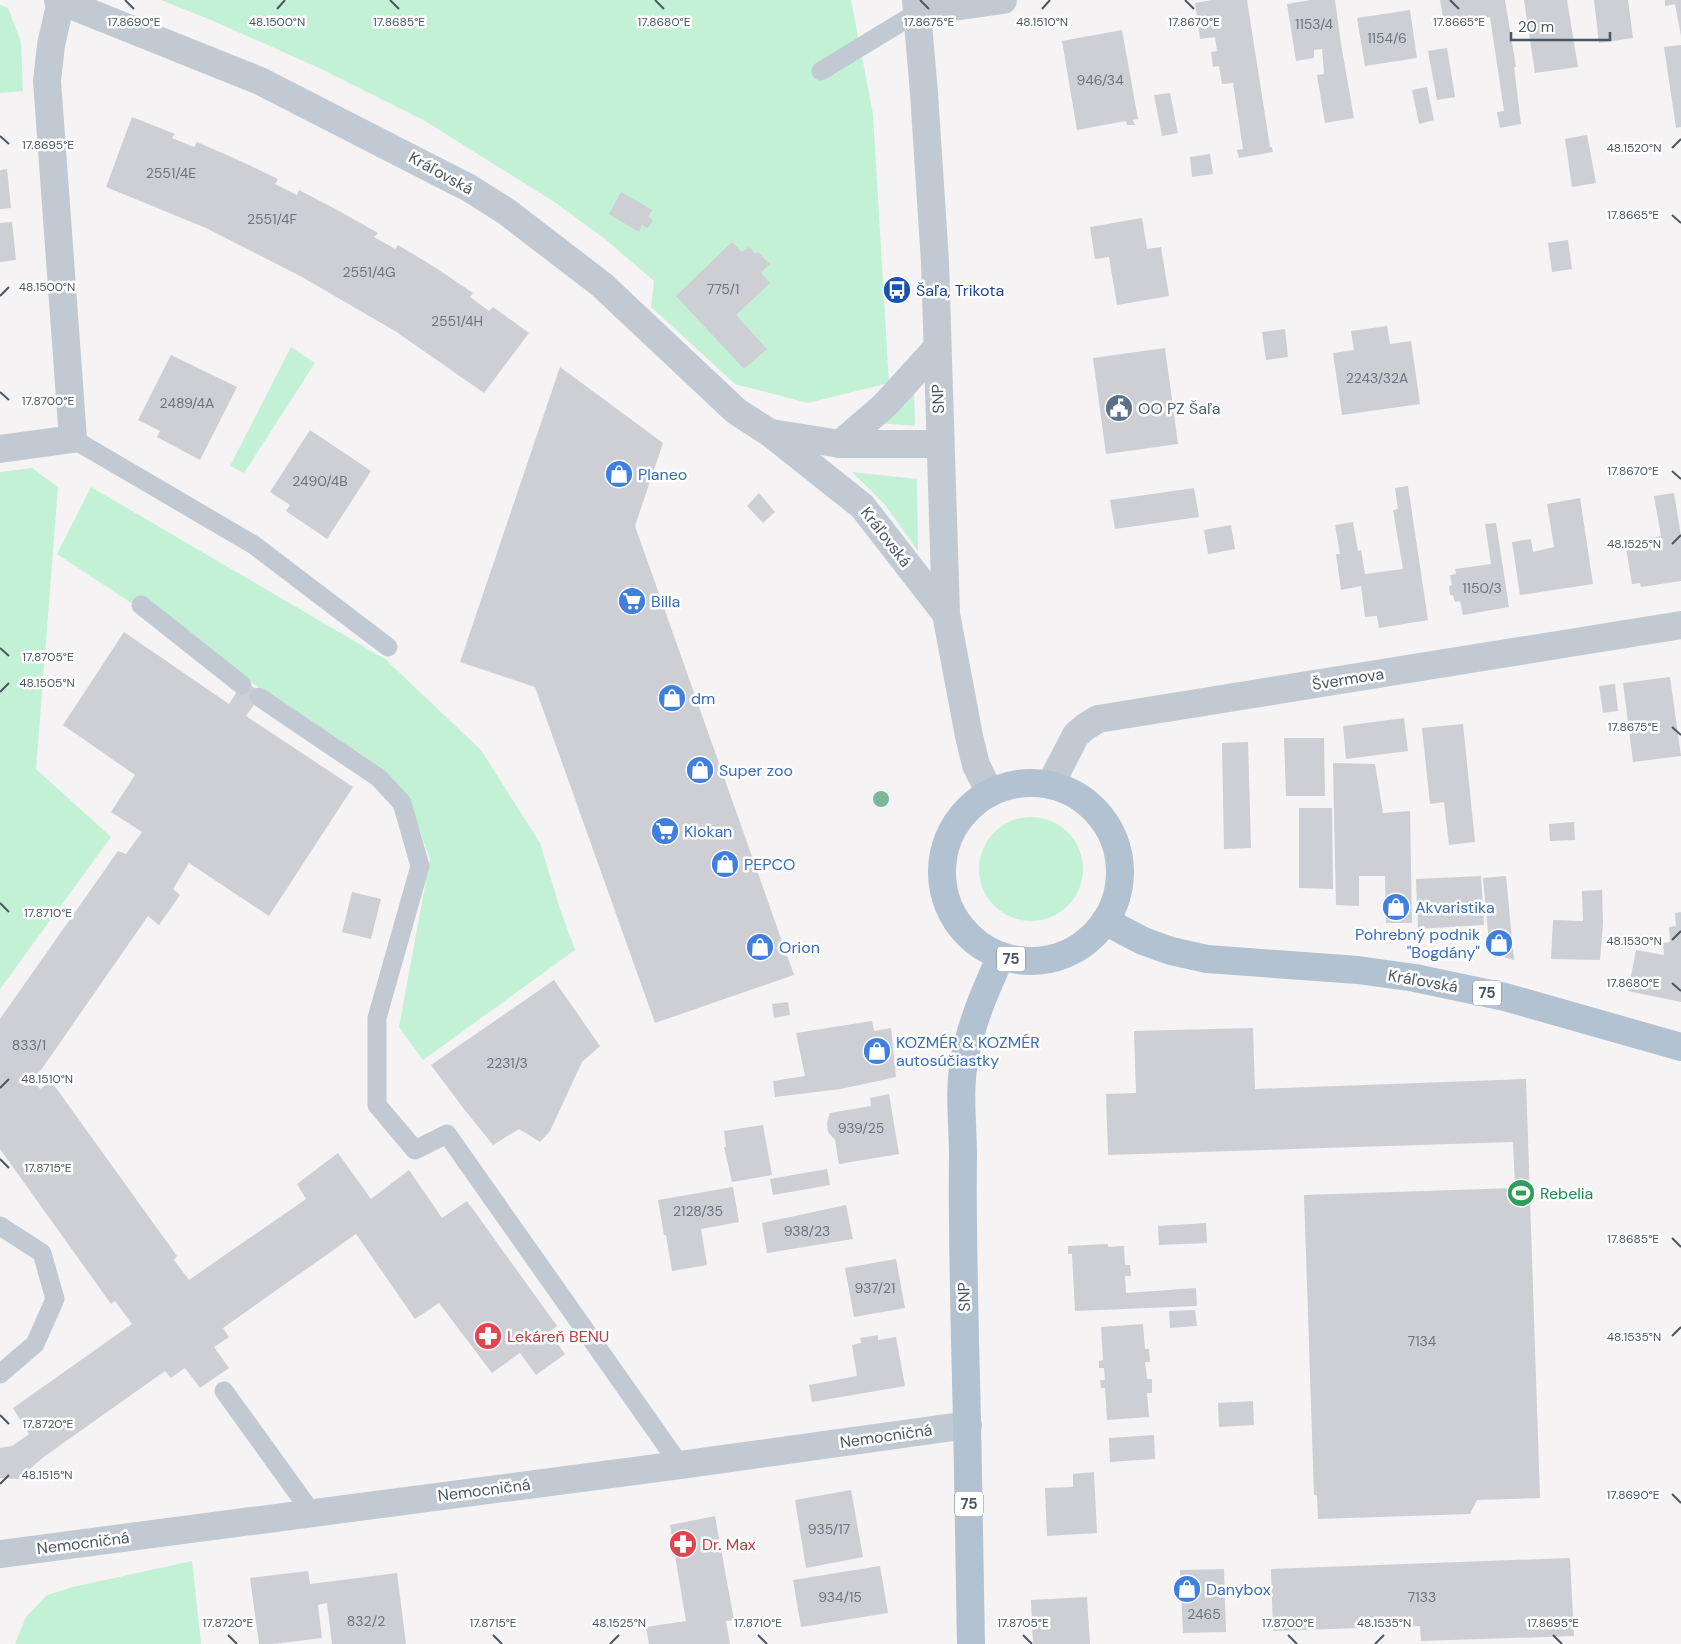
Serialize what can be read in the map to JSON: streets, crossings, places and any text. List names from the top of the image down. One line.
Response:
{"streets":{"main road":["Kráľovská","SNP","75"],"street":["Švermova","Nemocničná"]},"crossings":[["Kráľovská","SNP"],["Kráľovská","Švermova"],["Kráľovská","75"],["SNP","Švermova"],["SNP","75"],["SNP","Nemocničná"],["Švermova","75"]],"places":{"bus stop":["Šaľa, Trikota"],"public building":["OO PZ Šaľa"],"shop":["Planeo","dm","Super zoo","PEPCO","Akvaristika","Pohrebný podnik \"Bogdány\"","Orion","KOZMÉR & KOZMÉR autosúčiastky","Danybox"],"supermarket":["Billa","Klokan"],"sports":["Rebelia"],"pharmacy":["Lekáreň BENU","Dr. Max"]},"house_numbers":["1153/4","1154/6","946/34","2551/4E","2551/4F","2551/4G","775/1","2551/4H","2243/32A","2489/4A","2490/4B","1150/3","833/1","2231/3","939/25","2128/35","938/23","937/21","7134","935/17","934/15","7133","2465","832/2"],"scale_bar":"20 m","coordinates":["17.8690°E","17.8685°E","17.8680°E","17.8675°E","17.8670°E","17.8665°E","48.1500°N","48.1510°N","17.8695°E","48.1520°N","17.8700°E","48.1525°N","17.8705°E","48.1505°N","17.8710°E","48.1530°N","17.8715°E","48.1535°N","17.8720°E","48.1515°N"]}
